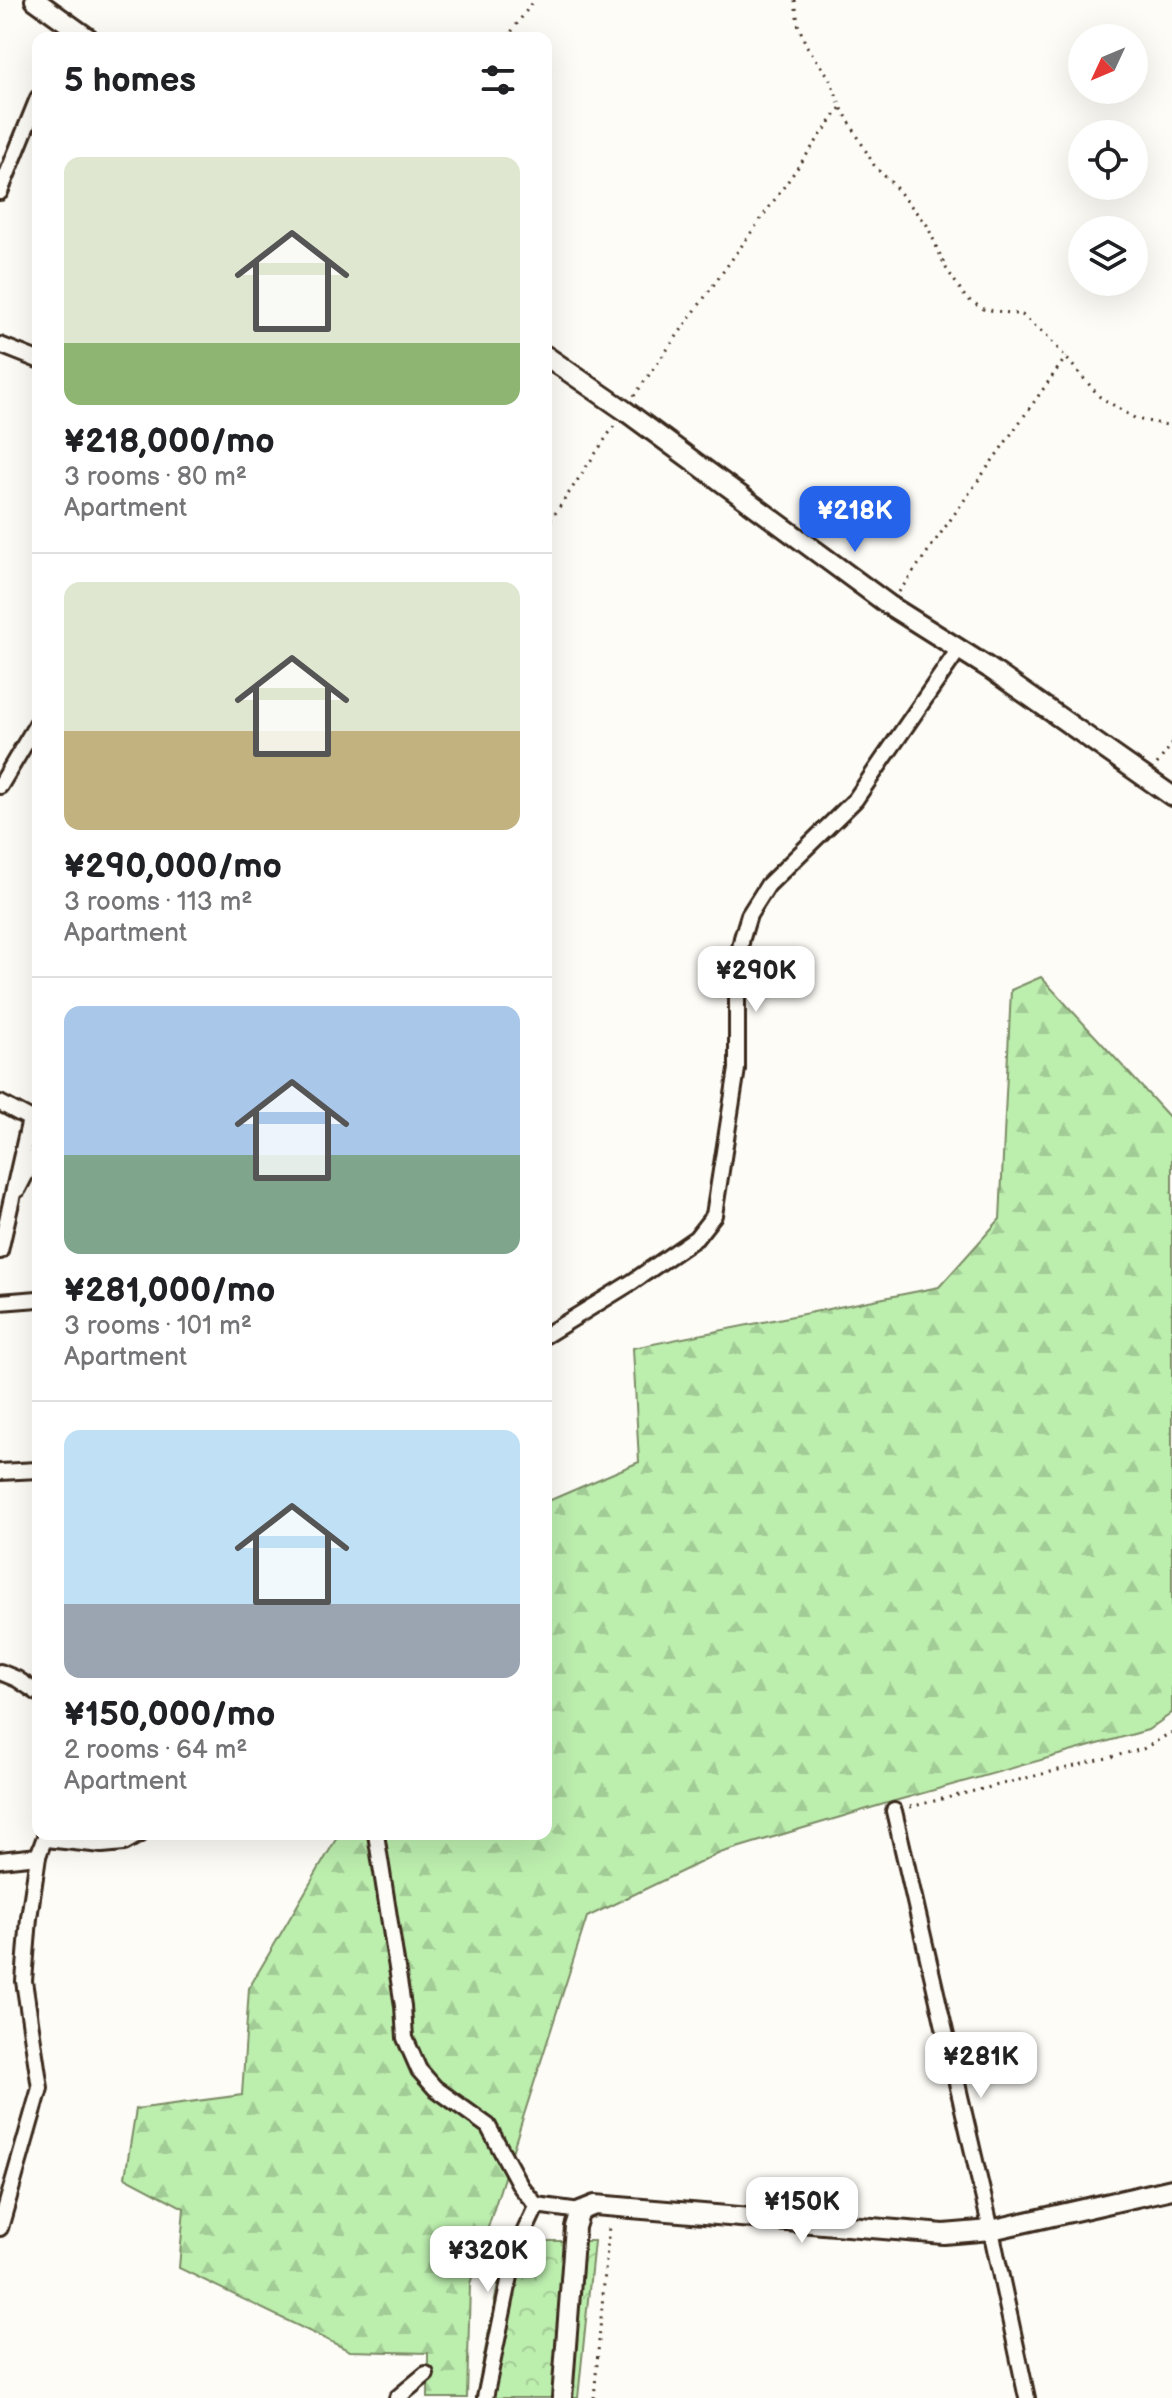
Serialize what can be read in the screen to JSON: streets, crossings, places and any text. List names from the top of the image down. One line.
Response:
{"north":"bottom left","page":{"heading":"5 homes","list":[{"name":"¥218,000/mo","note":"3 rooms · 80 m² · Apartment"},{"name":"¥290,000/mo","note":"3 rooms · 113 m² · Apartment"},{"name":"¥281,000/mo","note":"3 rooms · 101 m² · Apartment"},{"name":"¥150,000/mo","note":"2 rooms · 64 m² · Apartment"}],"price":["¥218K","¥290K","¥281K","¥150K","¥320K"]}}
